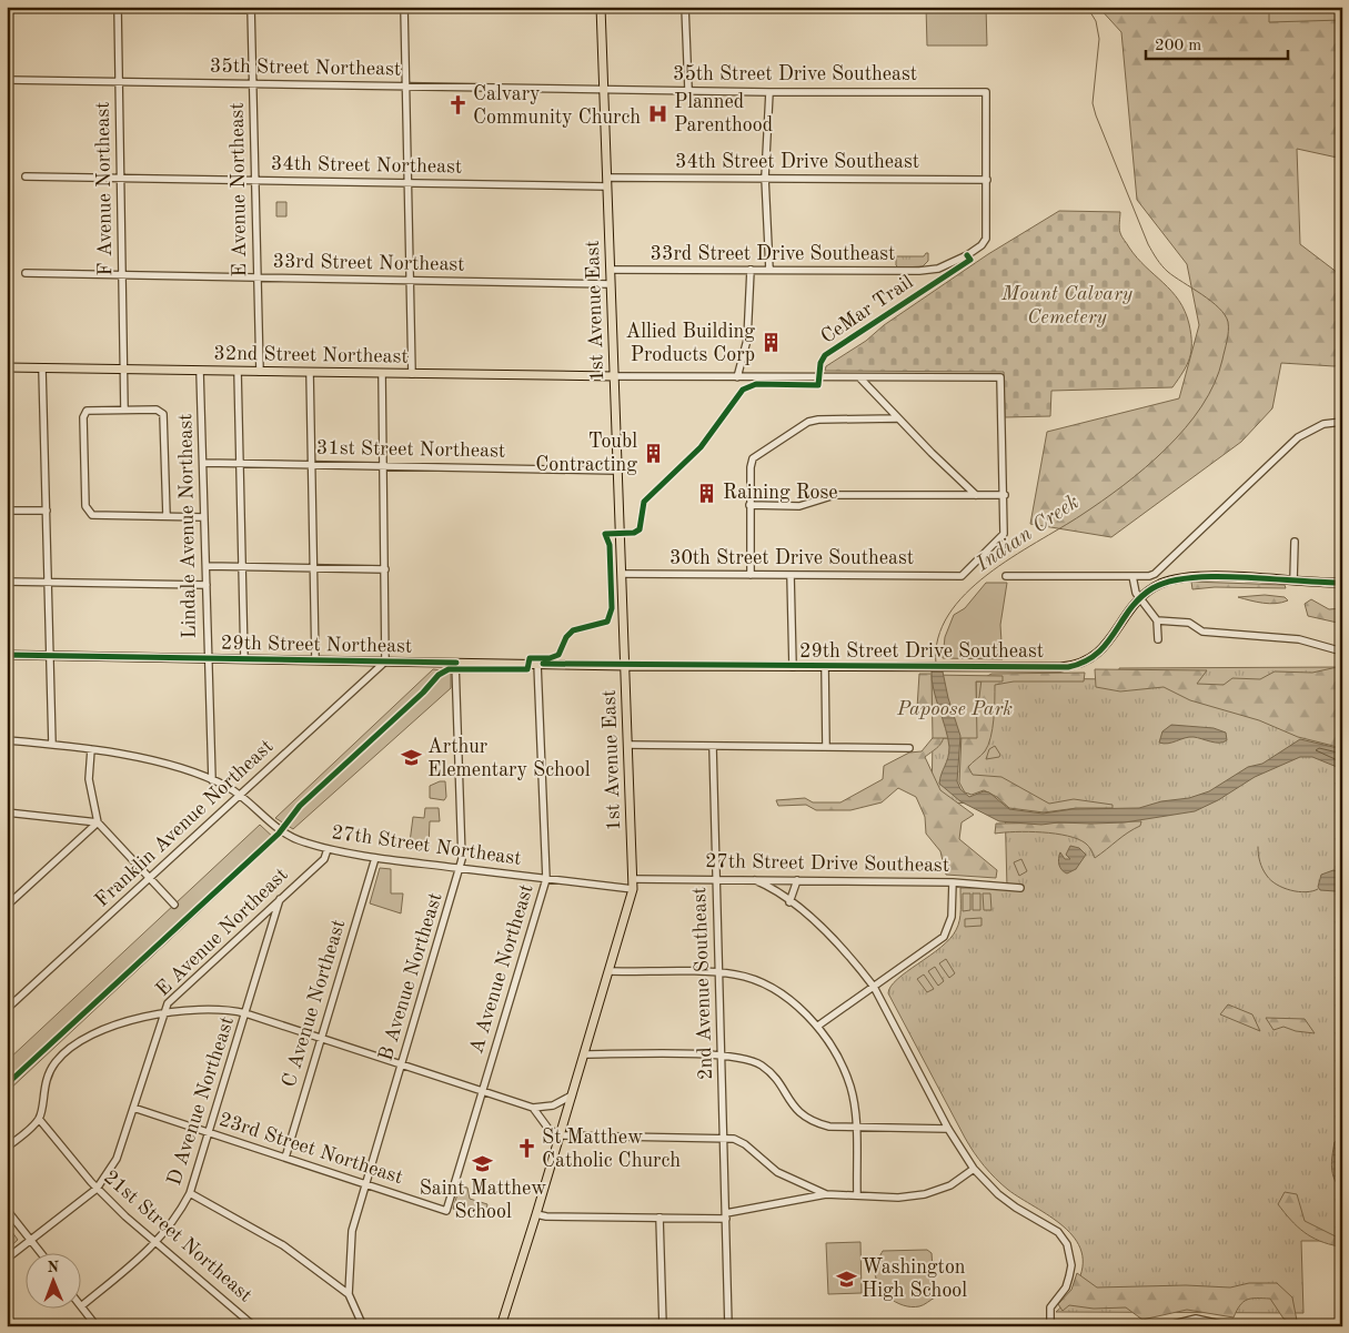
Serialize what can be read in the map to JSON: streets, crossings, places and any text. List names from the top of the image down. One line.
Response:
{"streets":{"main road":["1st Avenue East","32nd Street Northeast","29th Street Northeast","29th Street Drive Southeast"],"street":["35th Street Northeast","35th Street Drive Southeast","34th Street Drive Southeast","34th Street Northeast","F Avenue Northeast","E Avenue Northeast","33rd Street Drive Southeast","33rd Street Northeast","31st Street Northeast","Lindale Avenue Northeast","30th Street Drive Southeast","Franklin Avenue Northeast","27th Street Northeast","27th Street Drive Southeast","A Avenue Northeast","B Avenue Northeast","2nd Avenue Southeast","C Avenue Northeast","D Avenue Northeast","23rd Street Northeast","21st Street Northeast"],"cycle path":["CeMar Trail"]},"crossings":[["35th Street Northeast","35th Street Drive Southeast"],["35th Street Northeast","F Avenue Northeast"],["35th Street Northeast","E Avenue Northeast"],["35th Street Northeast","1st Avenue East"],["35th Street Drive Southeast","34th Street Drive Southeast"],["35th Street Drive Southeast","33rd Street Drive Southeast"],["35th Street Drive Southeast","1st Avenue East"],["34th Street Drive Southeast","33rd Street Drive Southeast"],["34th Street Drive Southeast","1st Avenue East"],["34th Street Northeast","F Avenue Northeast"],["34th Street Northeast","E Avenue Northeast"],["34th Street Northeast","1st Avenue East"],["F Avenue Northeast","33rd Street Northeast"],["F Avenue Northeast","32nd Street Northeast"],["E Avenue Northeast","33rd Street Northeast"],["E Avenue Northeast","32nd Street Northeast"],["E Avenue Northeast","27th Street Northeast"],["E Avenue Northeast","D Avenue Northeast"],["E Avenue Northeast","23rd Street Northeast"],["E Avenue Northeast","21st Street Northeast"],["33rd Street Drive Southeast","1st Avenue East"],["33rd Street Northeast","1st Avenue East"],["1st Avenue East","32nd Street Northeast"],["1st Avenue East","31st Street Northeast"],["1st Avenue East","30th Street Drive Southeast"],["1st Avenue East","29th Street Northeast"],["1st Avenue East","29th Street Drive Southeast"],["1st Avenue East","27th Street Northeast"],["1st Avenue East","27th Street Drive Southeast"],["32nd Street Northeast","Lindale Avenue Northeast"],["31st Street Northeast","Lindale Avenue Northeast"],["Lindale Avenue Northeast","29th Street Northeast"],["Lindale Avenue Northeast","27th Street Northeast"],["29th Street Northeast","29th Street Drive Southeast"],["29th Street Northeast","Franklin Avenue Northeast"],["29th Street Northeast","A Avenue Northeast"],["29th Street Northeast","B Avenue Northeast"],["Franklin Avenue Northeast","27th Street Northeast"],["27th Street Northeast","A Avenue Northeast"],["27th Street Northeast","B Avenue Northeast"],["27th Street Northeast","C Avenue Northeast"],["27th Street Drive Southeast","2nd Avenue Southeast"],["A Avenue Northeast","23rd Street Northeast"],["B Avenue Northeast","23rd Street Northeast"],["C Avenue Northeast","23rd Street Northeast"],["D Avenue Northeast","23rd Street Northeast"],["D Avenue Northeast","21st Street Northeast"]],"water":["Indian Creek"],"parks":["Mount Calvary Cemetery","Papoose Park"],"places":{"church":["Calvary Community Church","St Matthew Catholic Church"],"hospital":["Planned Parenthood"],"building":["Allied Building Products Corp","Toubl Contracting","Raining Rose"],"school or university":["Arthur Elementary School","Saint Matthew School","Washington High School"]},"scale_bar":"200 m","north":"top"}
